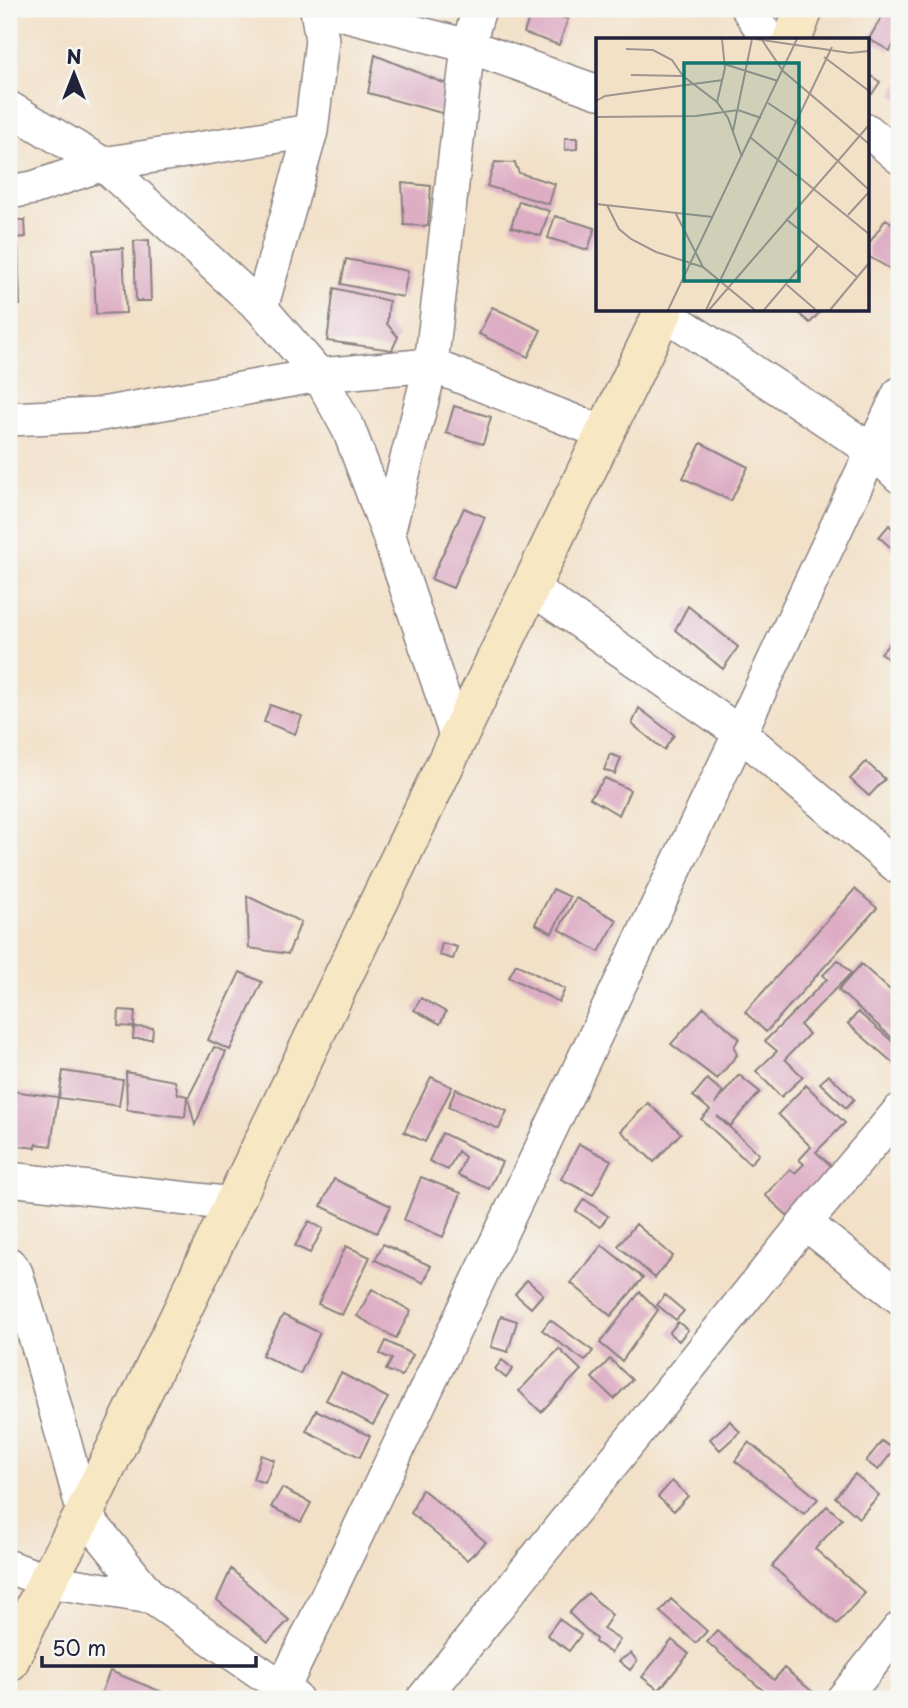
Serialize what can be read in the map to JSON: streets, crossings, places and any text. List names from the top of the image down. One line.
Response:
{"scale_bar":"50 m","north":"top"}
